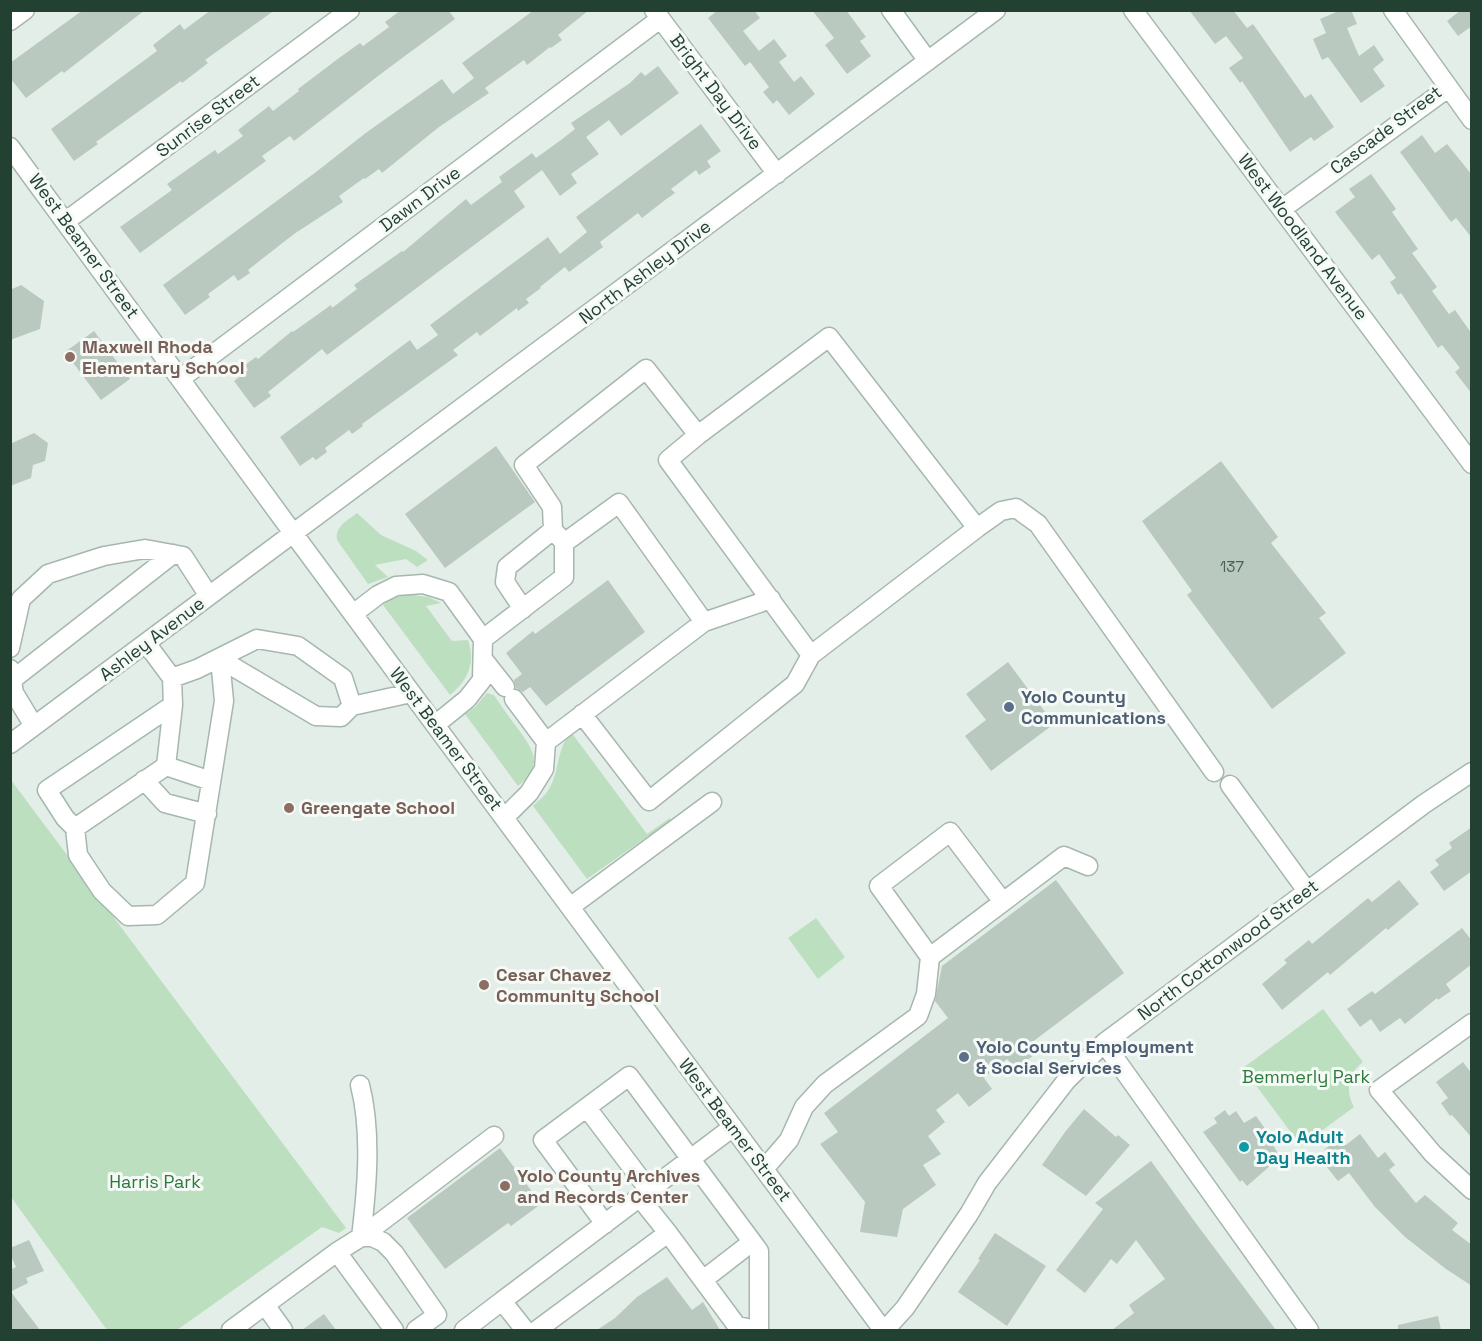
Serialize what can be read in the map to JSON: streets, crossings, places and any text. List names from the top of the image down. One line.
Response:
{"streets":{"street":["Bright Day Drive","Sunrise Street","Cascade Street","Dawn Drive","West Woodland Avenue","West Beamer Street","North Ashley Drive","Ashley Avenue","North Cottonwood Street"]},"crossings":[["Bright Day Drive","Dawn Drive"],["Bright Day Drive","North Ashley Drive"],["Sunrise Street","West Beamer Street"],["Cascade Street","West Woodland Avenue"],["Dawn Drive","West Beamer Street"],["West Beamer Street","North Ashley Drive"],["West Beamer Street","Ashley Avenue"],["West Beamer Street","North Cottonwood Street"],["North Ashley Drive","Ashley Avenue"]],"parks":["Bemmerly Park","Harris Park"],"places":["Maxwell Rhoda Elementary School","Yolo County Communications","Greengate School","Cesar Chavez Community School","Yolo County Employment & Social Services","Yolo Adult Day Health","Yolo County Archives and Records Center"],"house_numbers":["137"]}
